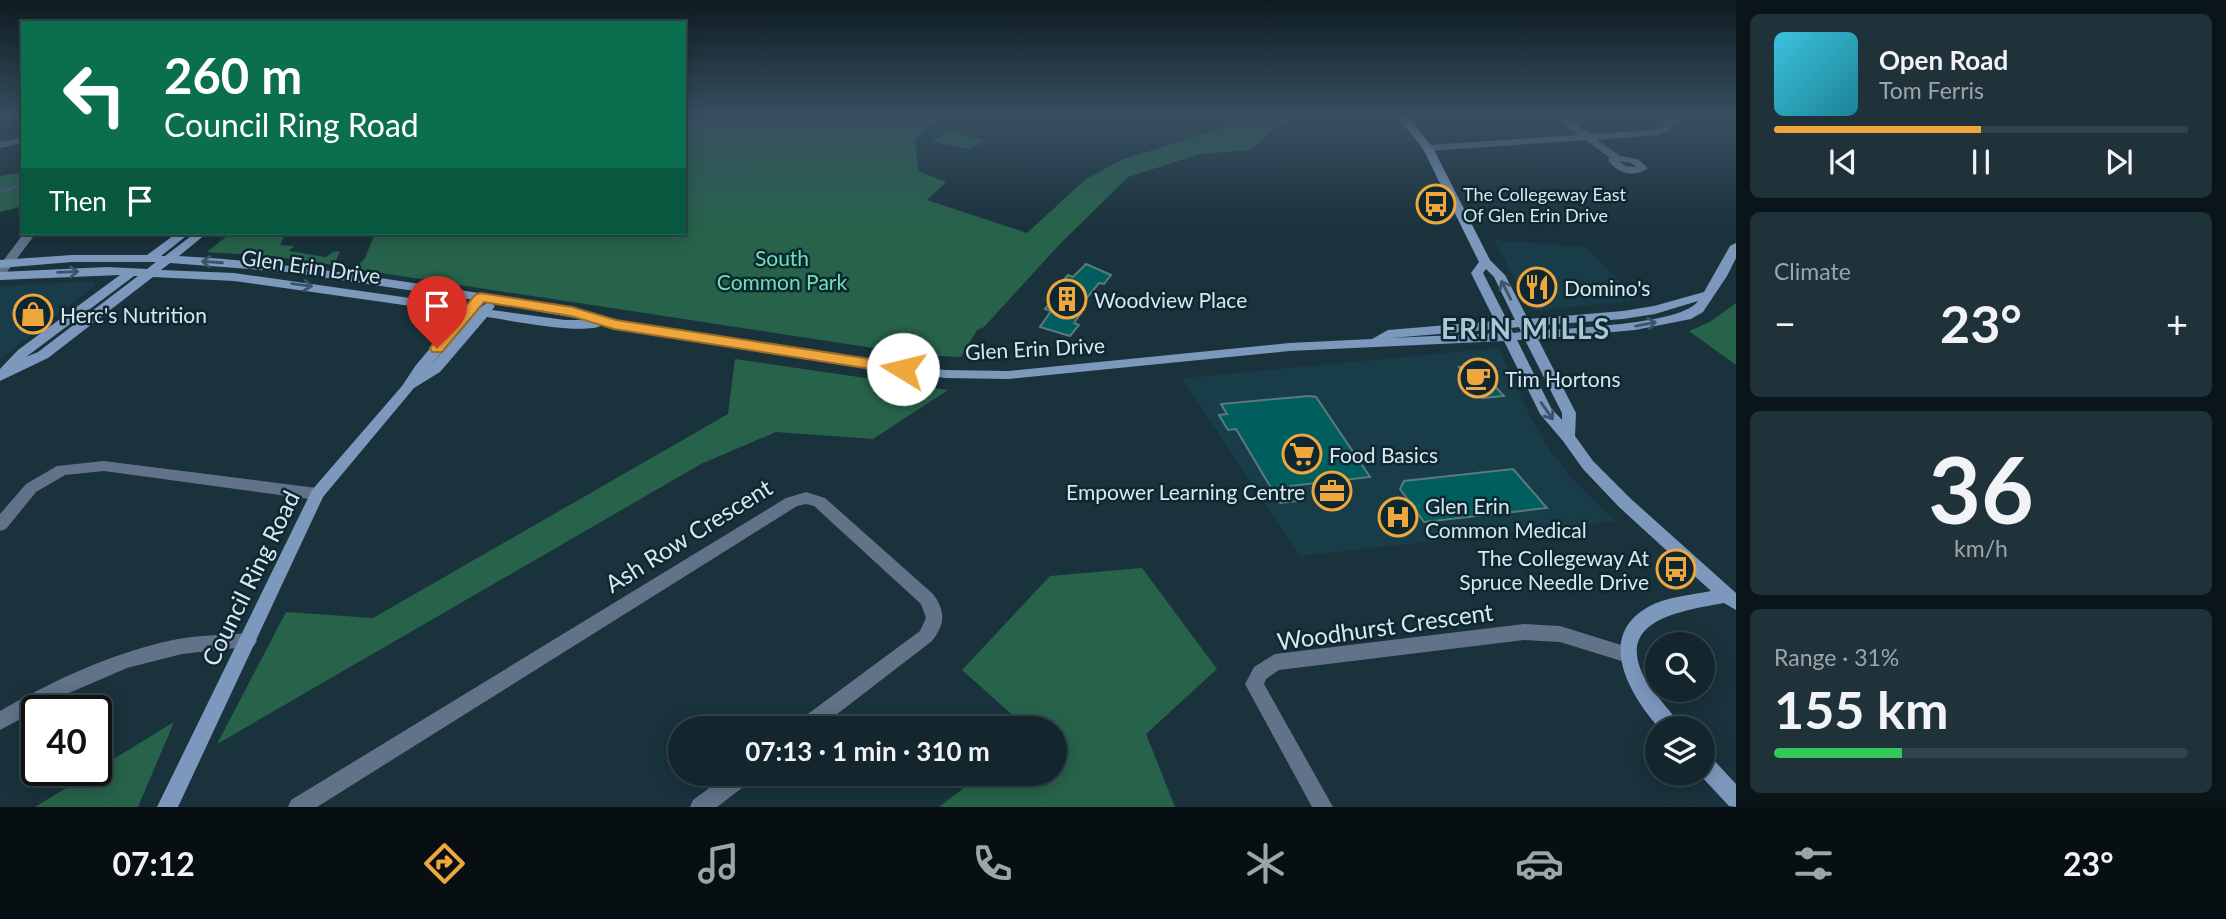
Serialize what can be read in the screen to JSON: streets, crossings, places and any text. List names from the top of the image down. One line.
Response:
{"streets":{"street":["Glen Erin Drive","Ash Row Crescent","Council Ring Road","Woodhurst Crescent"]},"crossings":[["Glen Erin Drive","Council Ring Road"]],"districts":["ERIN MILLS"],"parks":["South Common Park"],"places":{"bus stop":["The Collegeway East Of Glen Erin Drive","The Collegeway At Spruce Needle Drive"],"restaurant":["Domino's"],"building":["Woodview Place"],"shop":["Herc's Nutrition"],"cafe":["Tim Hortons"],"supermarket":["Food Basics"],"office":["Empower Learning Centre"],"hospital":["Glen Erin Common Medical"]},"page":{"turn":["260 m","Council Ring Road"],"song":["Open Road","Tom Ferris"],"then":"Then","tile":["Climate",["36","km/h"],["Range · 31%","155 km"]],"heat":["−","23°","+"],"limit":"40","trip":"07:13 · 1 min · 310 m","tabs":["07:12","23°"]}}
